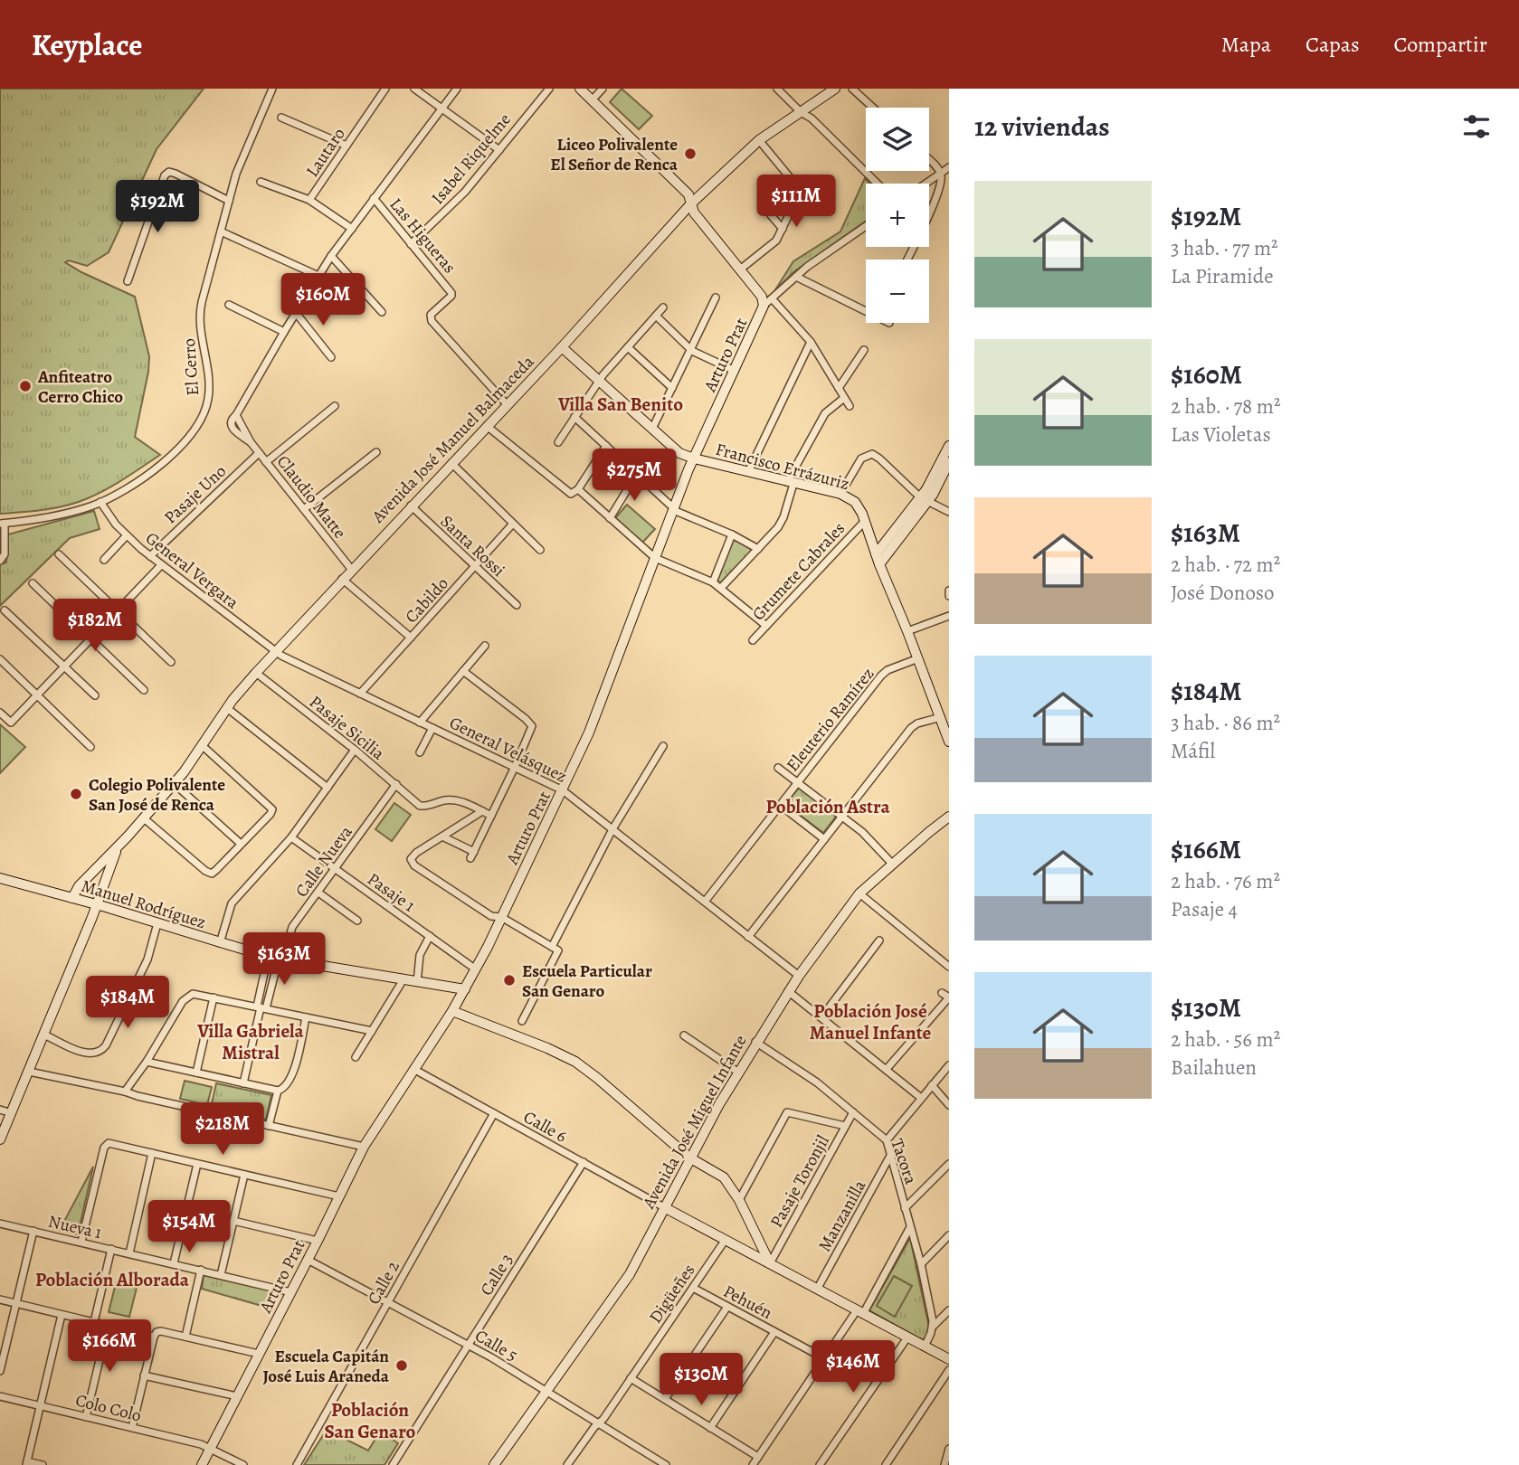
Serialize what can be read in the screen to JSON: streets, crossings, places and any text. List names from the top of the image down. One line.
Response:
{"streets":{"street":["Lautaro","Isabel Riquelme","Las Higueras","Arturo Prat","El Cerro","Avenida José Manuel Balmaceda","Francisco Errázuriz","Pasaje Uno","Claudio Matte","Santa Rossi","General Vergara","Grumete Cabrales","Cabildo","Eleuterio Ramírez","Pasaje Sicilia","General Velásquez","Calle Nueva","Pasaje 1","Manuel Rodríguez","Avenida José Miguel Infante","Calle 6","Tacora","Pasaje Toronjil","Manzanilla","Nueva 1","Calle 3","Calle 2","Digüeñes","Pehuén","Calle 5","Colo Colo"]},"crossings":[["Isabel Riquelme","Las Higueras"],["Las Higueras","Avenida José Manuel Balmaceda"],["Arturo Prat","Francisco Errázuriz"],["Arturo Prat","General Velásquez"],["Arturo Prat","Pasaje 1"],["Arturo Prat","Manuel Rodríguez"],["Arturo Prat","Calle 6"],["Arturo Prat","Nueva 1"],["Arturo Prat","Calle 5"],["Arturo Prat","Colo Colo"],["El Cerro","General Vergara"],["Avenida José Manuel Balmaceda","Francisco Errázuriz"],["Avenida José Manuel Balmaceda","Claudio Matte"],["Avenida José Manuel Balmaceda","Santa Rossi"],["Avenida José Manuel Balmaceda","General Vergara"],["Avenida José Manuel Balmaceda","Pasaje Sicilia"],["Avenida José Manuel Balmaceda","General Velásquez"],["Avenida José Manuel Balmaceda","Manuel Rodríguez"],["Francisco Errázuriz","Grumete Cabrales"],["Francisco Errázuriz","Eleuterio Ramírez"],["Pasaje Uno","Claudio Matte"],["Pasaje Uno","General Vergara"],["Santa Rossi","Cabildo"],["General Vergara","General Velásquez"],["Cabildo","General Velásquez"],["Eleuterio Ramírez","General Velásquez"],["Pasaje Sicilia","Calle Nueva"],["General Velásquez","Avenida José Miguel Infante"],["Calle Nueva","Pasaje 1"],["Calle Nueva","Manuel Rodríguez"],["Avenida José Miguel Infante","Calle 6"],["Avenida José Miguel Infante","Tacora"],["Avenida José Miguel Infante","Calle 5"],["Calle 6","Calle 3"],["Calle 6","Calle 2"],["Tacora","Pasaje Toronjil"],["Tacora","Manzanilla"],["Calle 3","Calle 5"],["Calle 2","Calle 5"],["Digüeñes","Pehuén"],["Digüeñes","Calle 5"]],"districts":["Villa San Benito","Población Astra","Población José Manuel Infante","Villa Gabriela Mistral","Población Alborada","Población San Genaro"],"places":["Liceo Polivalente El Señor de Renca","Anfiteatro Cerro Chico","Colegio Polivalente San José de Renca","Escuela Particular San Genaro","Escuela Capitán José Luis Araneda"],"page":{"header":"Keyplace","nav":["Mapa","Capas","Compartir"],"heading":"12 viviendas","map_buttons":["+","−"],"list":[{"name":"$192M","note":"3 hab. · 77 m² · La Piramide"},{"name":"$160M","note":"2 hab. · 78 m² · Las Violetas"},{"name":"$163M","note":"2 hab. · 72 m² · José Donoso"},{"name":"$184M","note":"3 hab. · 86 m² · Máfil"},{"name":"$166M","note":"2 hab. · 76 m² · Pasaje 4"},{"name":"$130M","note":"2 hab. · 56 m² · Bailahuen"}],"price":["$111M","$192M","$160M","$275M","$182M","$163M","$184M","$218M","$154M","$166M","$146M","$130M"]}}
